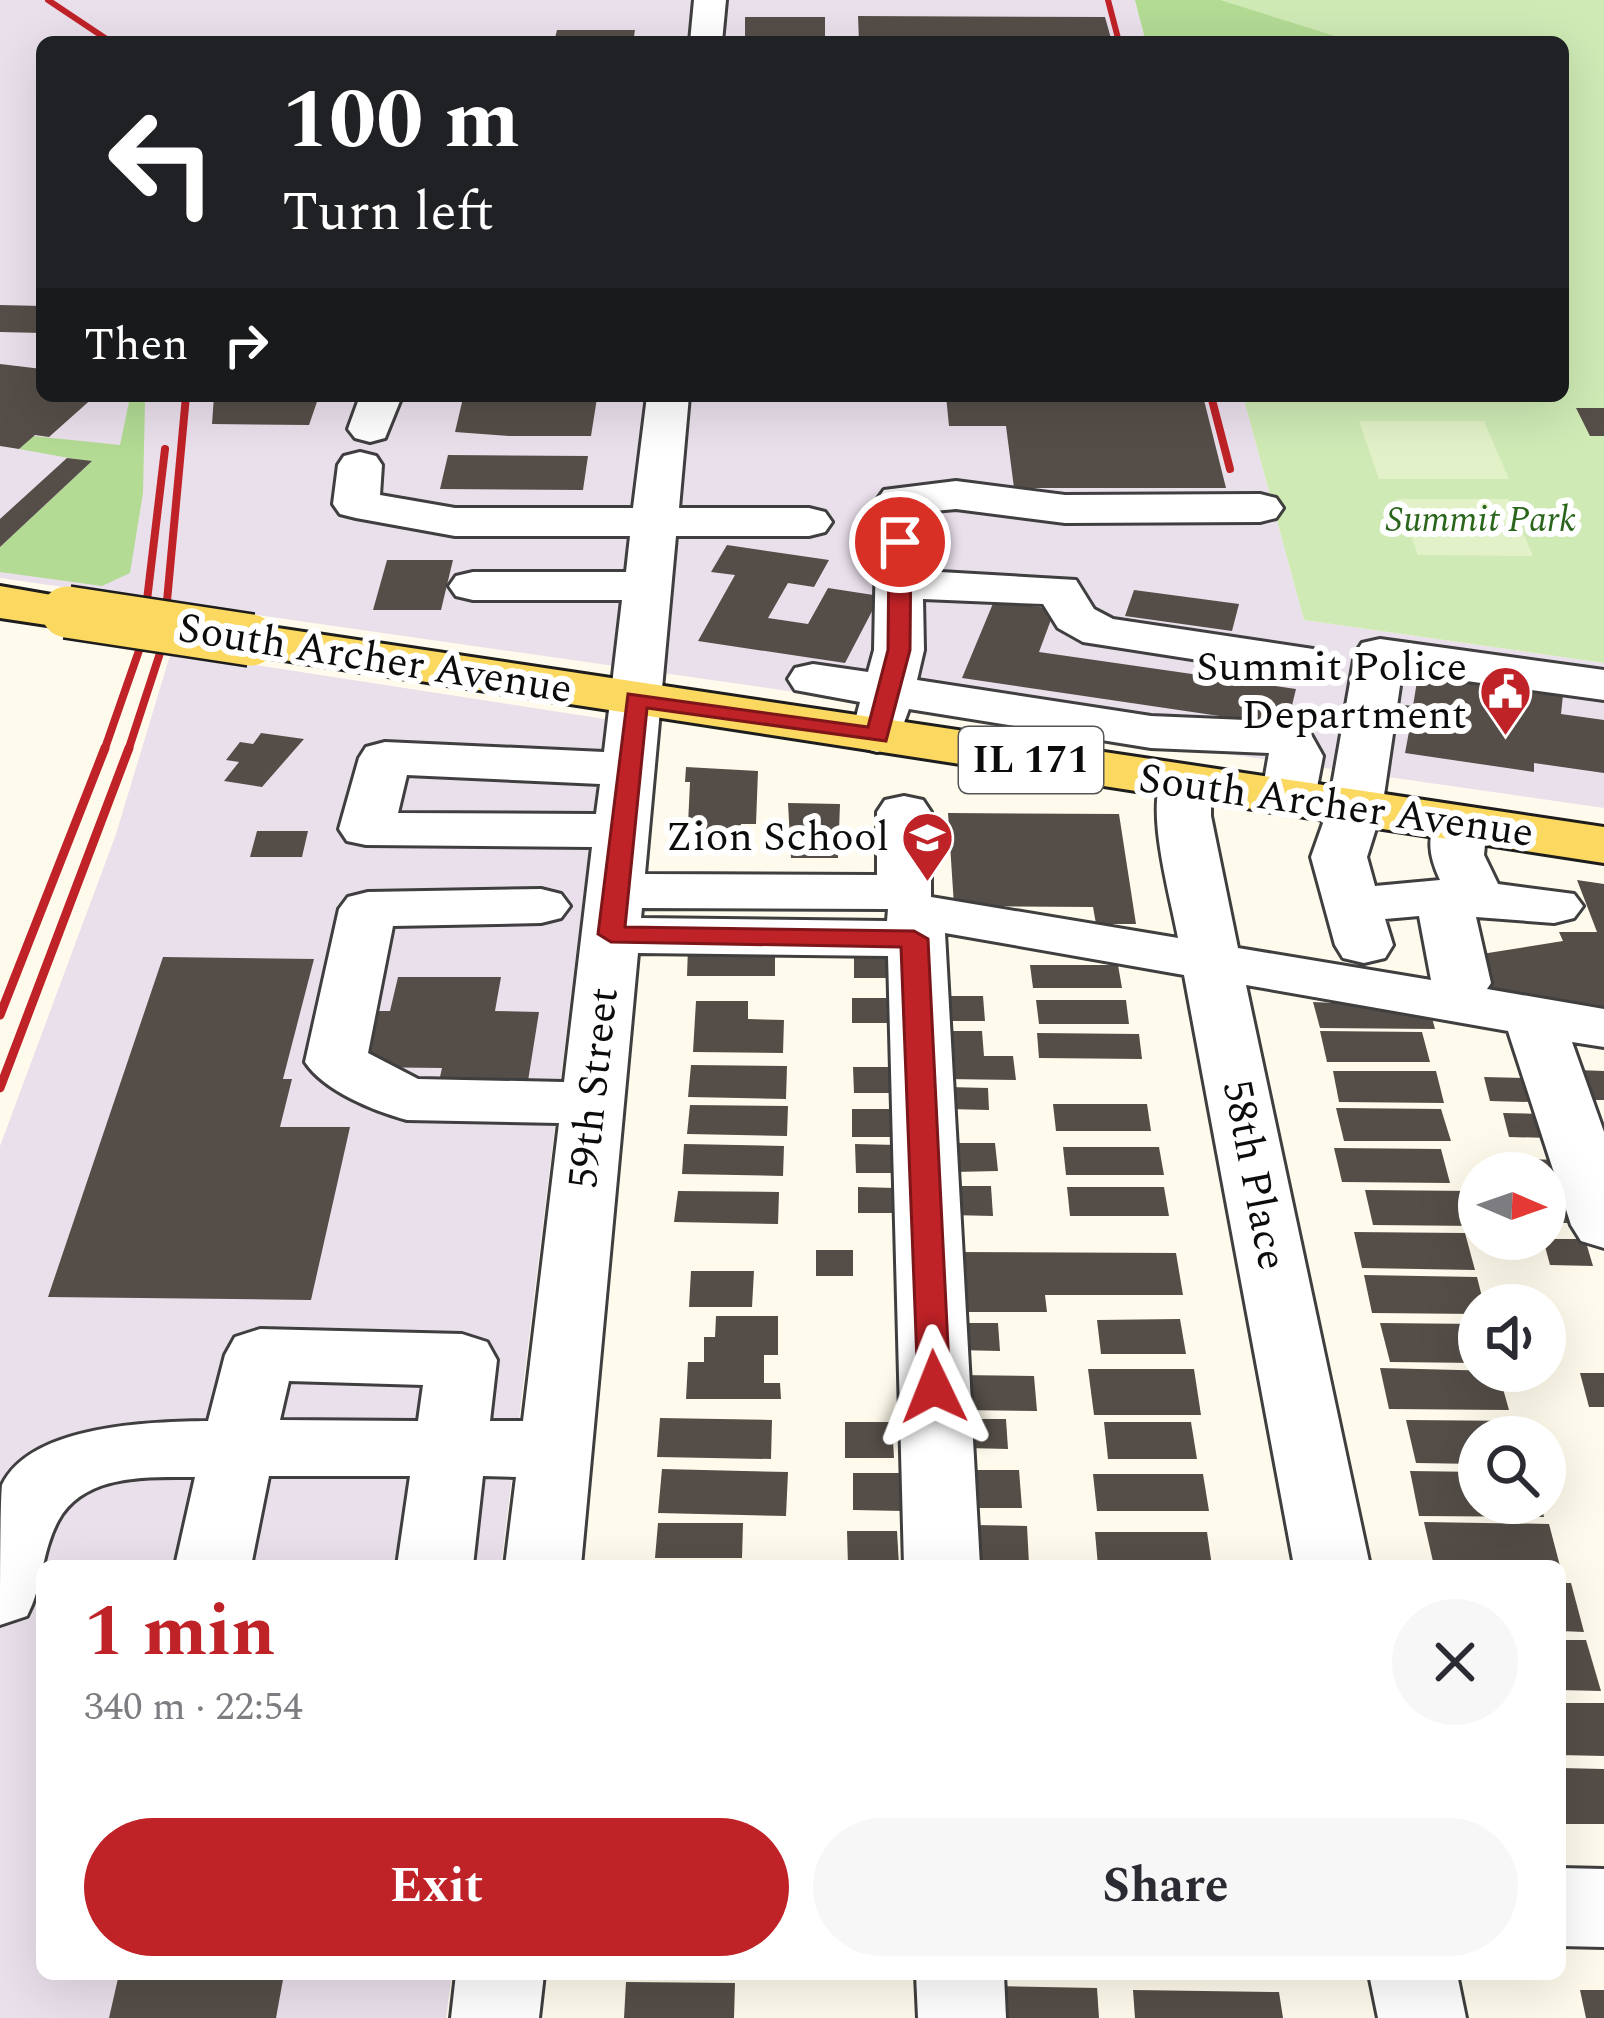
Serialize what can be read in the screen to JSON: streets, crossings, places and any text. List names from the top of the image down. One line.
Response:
{"streets":{"main road":["South Archer Avenue","IL 171"],"street":["59th Street","58th Place"]},"crossings":[["South Archer Avenue","59th Street"],["South Archer Avenue","58th Place"]],"parks":["Summit Park"],"places":{"public building":["Summit Police Department"],"school or university":["Zion School"]},"north":"right","page":{"turn":["100 m","Turn left"],"then":"Then","heading":["1 min","340 m · 22:54"],"buttons":["Exit","Share"]}}
